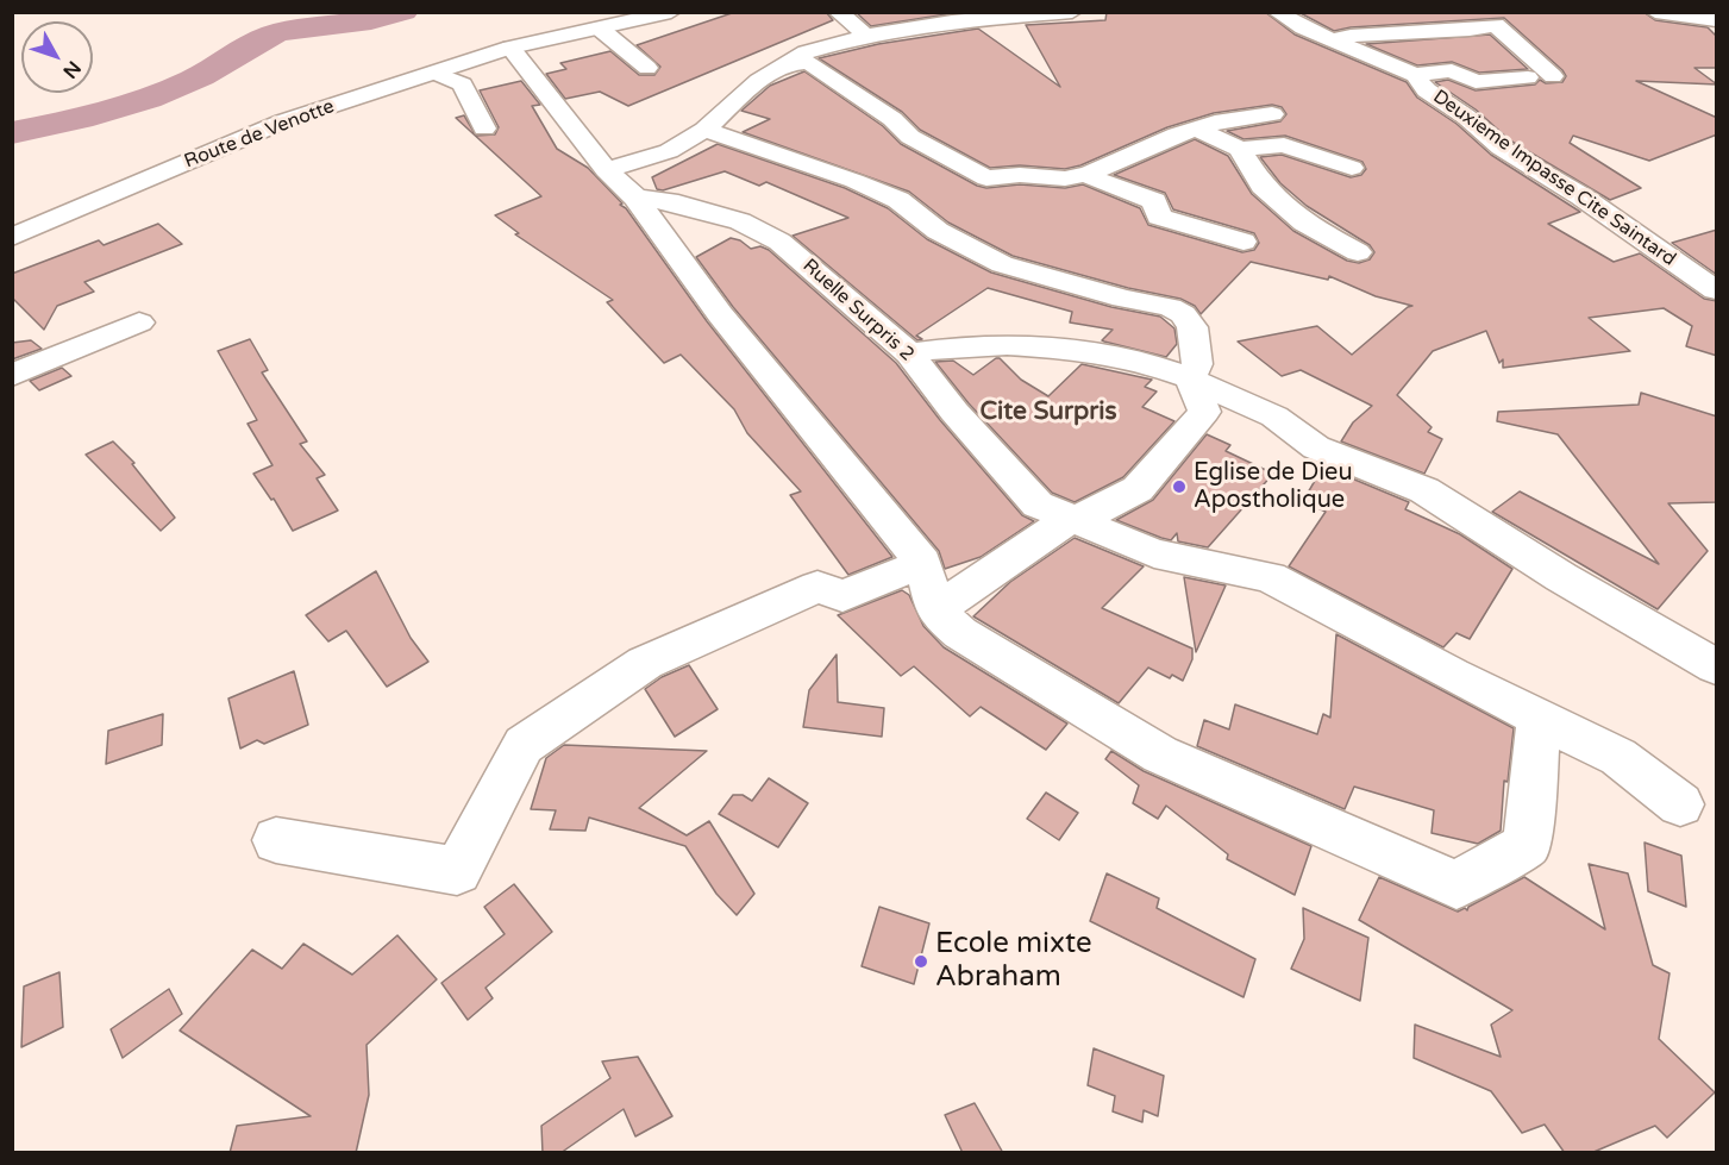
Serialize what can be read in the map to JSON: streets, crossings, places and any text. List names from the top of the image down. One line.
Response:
{"streets":{"street":["Route de Venotte","Deuxieme Impasse Cite Saintard","Ruelle Surpris 2"]},"districts":["Cite Surpris"],"places":["Eglise de Dieu Apostholique","Ecole mixte Abraham"],"north":"bottom right"}
